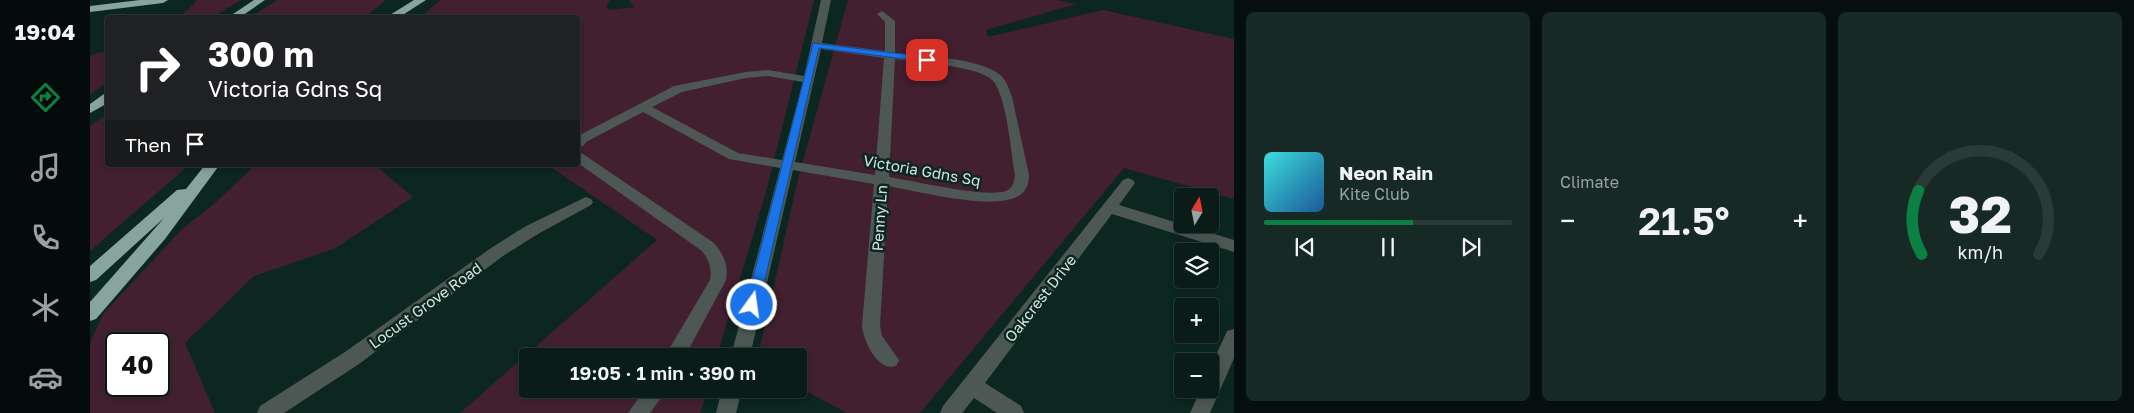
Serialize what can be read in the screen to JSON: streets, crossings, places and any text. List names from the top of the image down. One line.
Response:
{"streets":{"street":["Victoria Gdns Sq","Penny Ln","Oakcrest Drive","Locust Grove Road"]},"crossings":[["Victoria Gdns Sq","Penny Ln"]],"north":"top","page":{"tabs":"19:04","tile":"Climate","turn":["300 m","Victoria Gdns Sq"],"then":"Then","song":["Neon Rain","Kite Club"],"map_buttons":["+","−"],"heat":["−","21.5°","+"],"limit":"40","trip":"19:05 · 1 min · 390 m","gauge":["32","km/h"]}}
